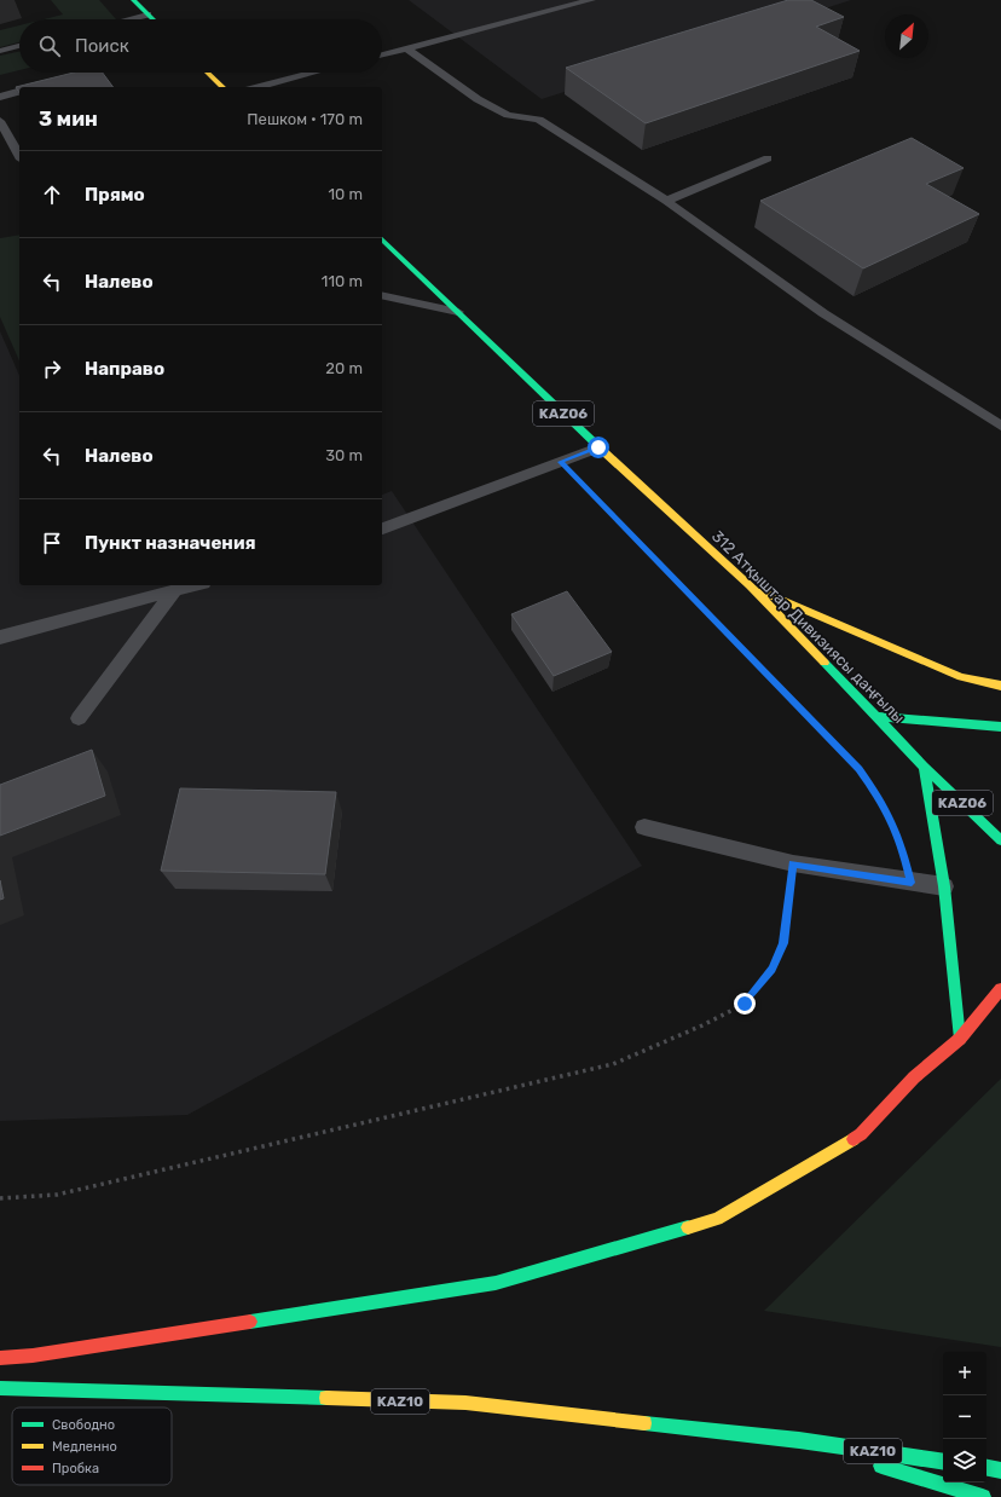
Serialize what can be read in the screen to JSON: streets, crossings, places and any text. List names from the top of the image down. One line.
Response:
{"streets":{"main road":["KАZ06","312 Атқыштар Дивизиясы даңғылы","KAZ10"]},"legend":["Свободно","Медленно","Пробка"],"north":"top right","page":{"search":"Поиск","heading":["3 мин","Пешком · 170 m"],"list":[["Прямо","10 m"],["Налево","110 m"],["Направо","20 m"],["Налево","30 m"],"Пункт назначения"],"map_buttons":["+","−"]}}
